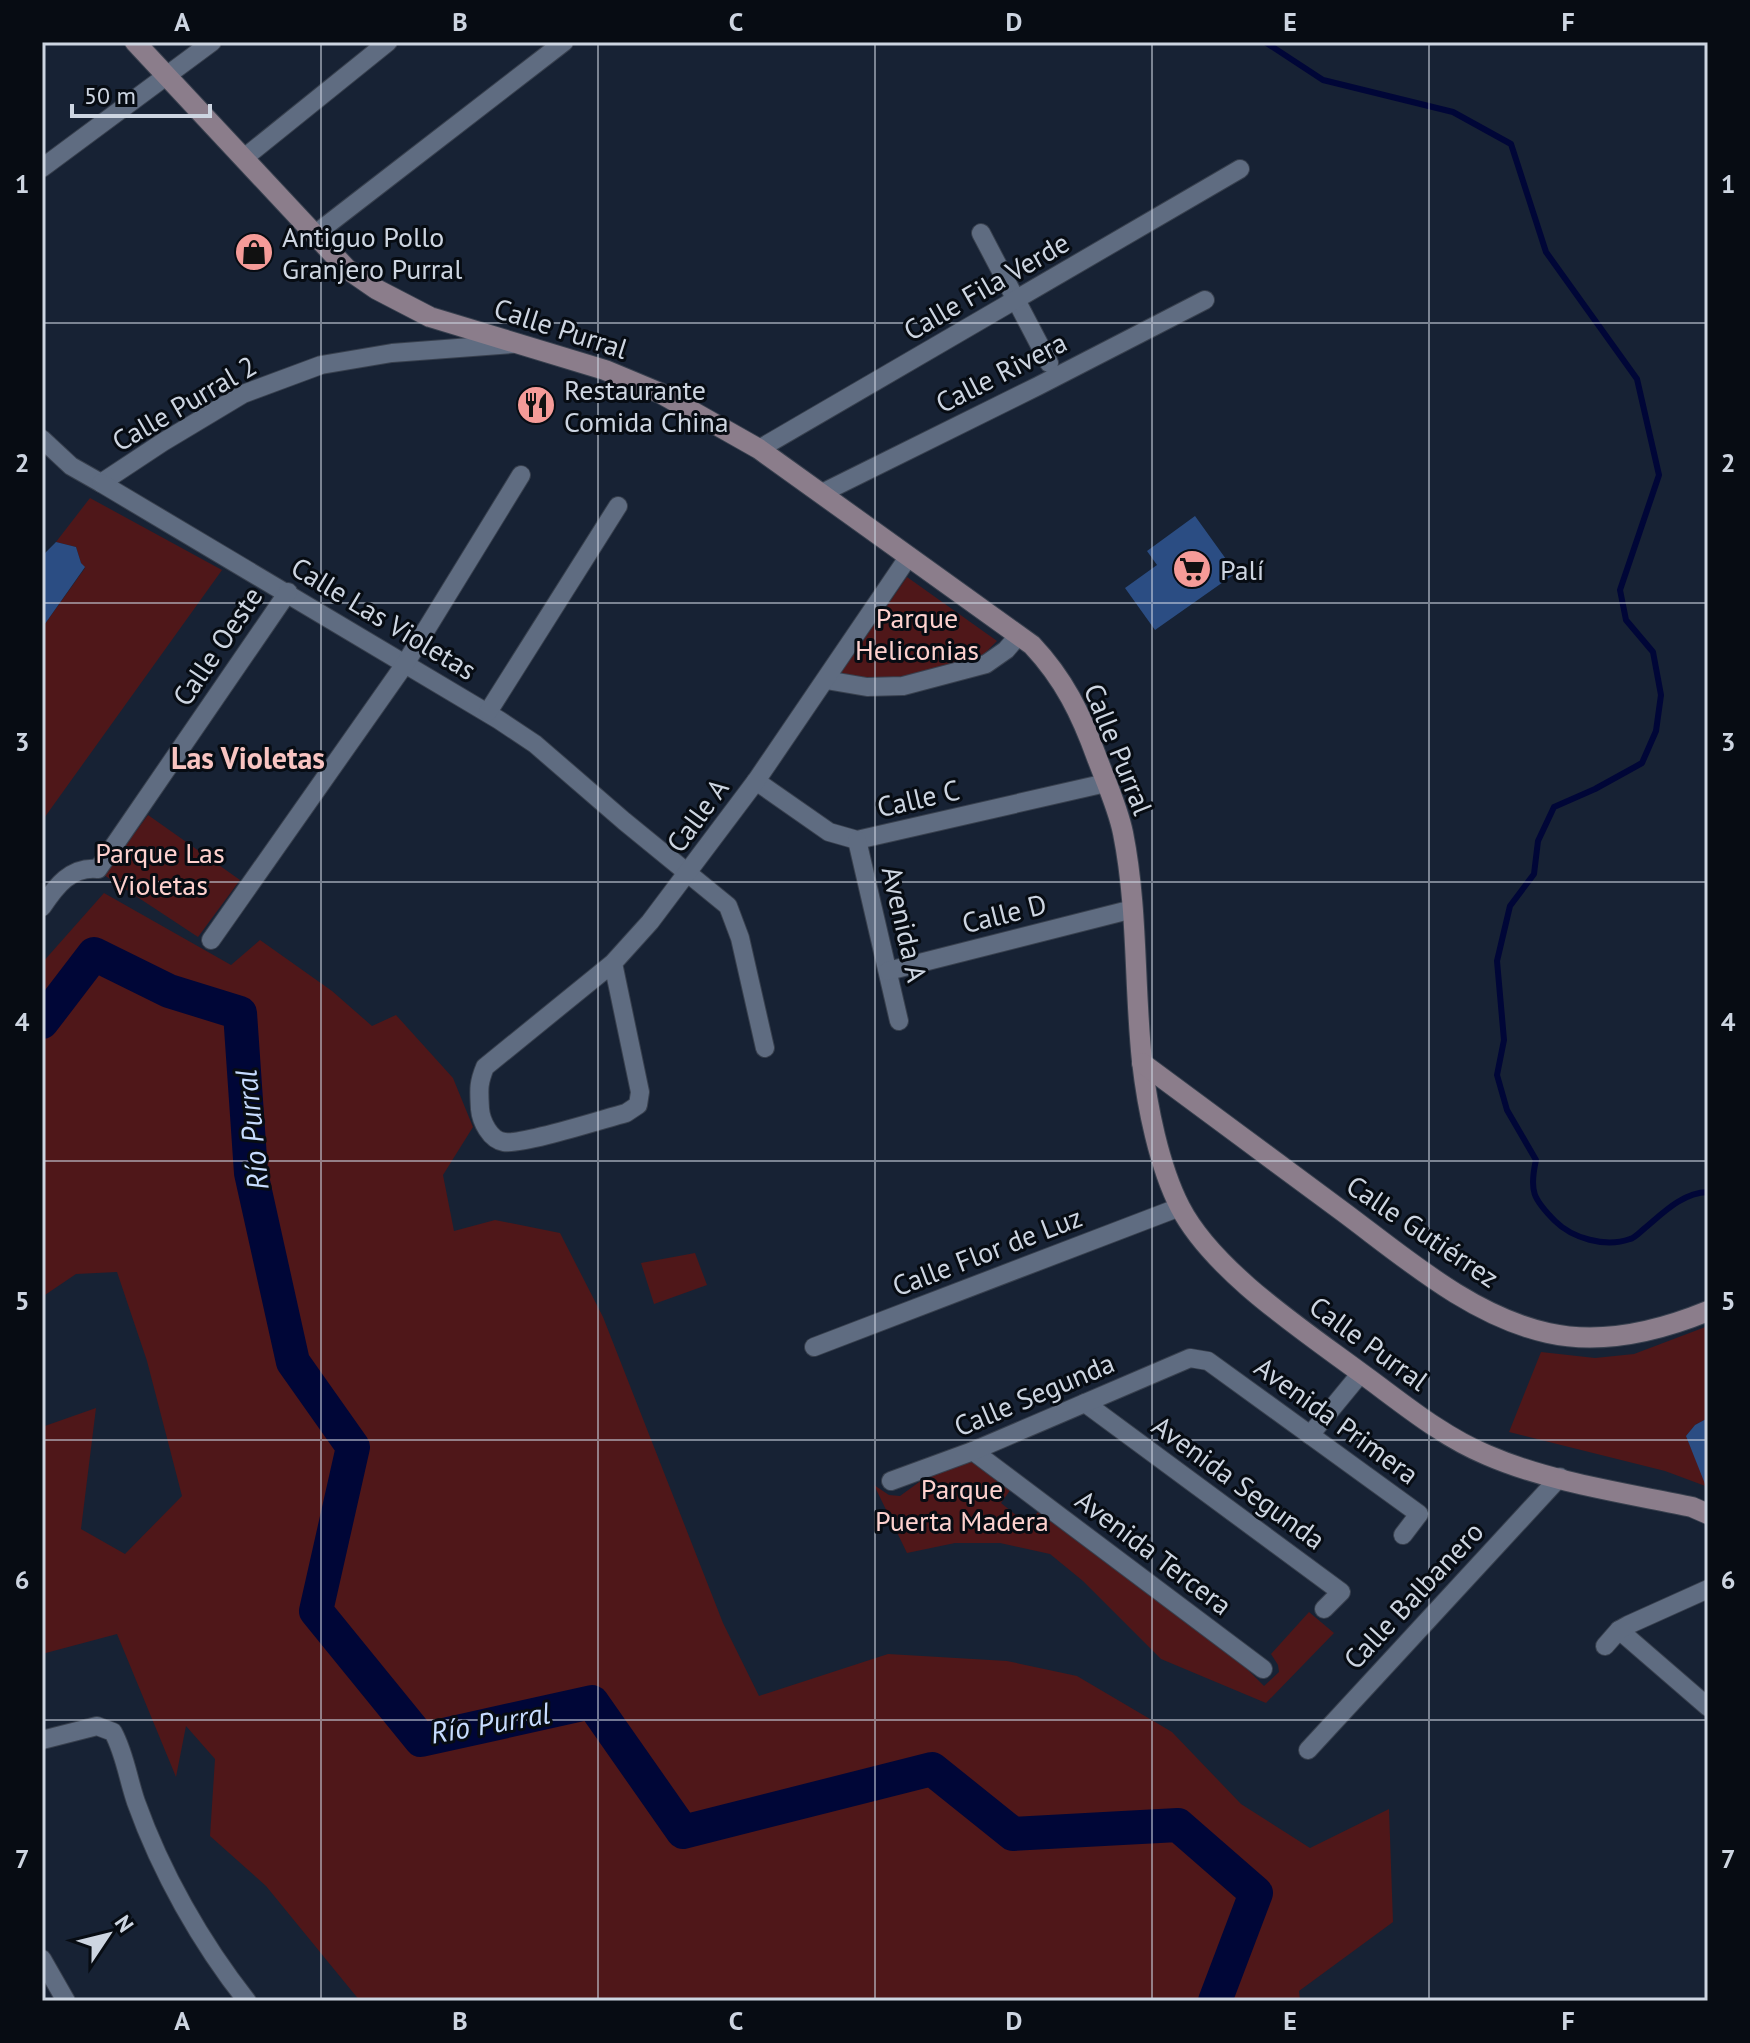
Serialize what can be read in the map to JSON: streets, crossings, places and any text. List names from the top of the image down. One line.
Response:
{"streets":{"street":["Calle Fila Verde","Calle Purral","Calle Rivera","Calle Purral 2","Calle Las Violetas","Calle Oeste","Calle C","Calle A","Calle D","Avenida A","Calle Gutiérrez","Calle Flor de Luz","Calle Segunda","Avenida Primera","Avenida Segunda","Avenida Tercera","Calle Balbanero"]},"crossings":[["Calle Fila Verde","Calle Purral"],["Calle Purral","Calle Rivera"],["Calle Purral","Calle Purral 2"],["Calle Purral","Calle C"],["Calle Purral","Calle A"],["Calle Purral","Calle D"],["Calle Purral","Calle Gutiérrez"],["Calle Purral","Calle Flor de Luz"],["Calle Purral","Calle Balbanero"],["Calle Purral 2","Calle Las Violetas"],["Calle Las Violetas","Calle Oeste"],["Calle Las Violetas","Calle A"],["Calle C","Calle A"],["Calle C","Avenida A"],["Calle D","Avenida A"],["Calle Segunda","Avenida Primera"],["Calle Segunda","Avenida Segunda"],["Calle Segunda","Avenida Tercera"]],"districts":["Las Violetas"],"water":["Río Purral"],"parks":["Parque Heliconias","Parque Las Violetas","Parque Puerta Madera"],"places":{"shop":["Antiguo Pollo Granjero Purral"],"restaurant":["Restaurante Comida China"],"supermarket":["Palí"]},"scale_bar":"50 m","north":"top right","grid":{"columns":["A","B","C","D","E","F"],"rows":["1","2","3","4","5","6","7"]}}
